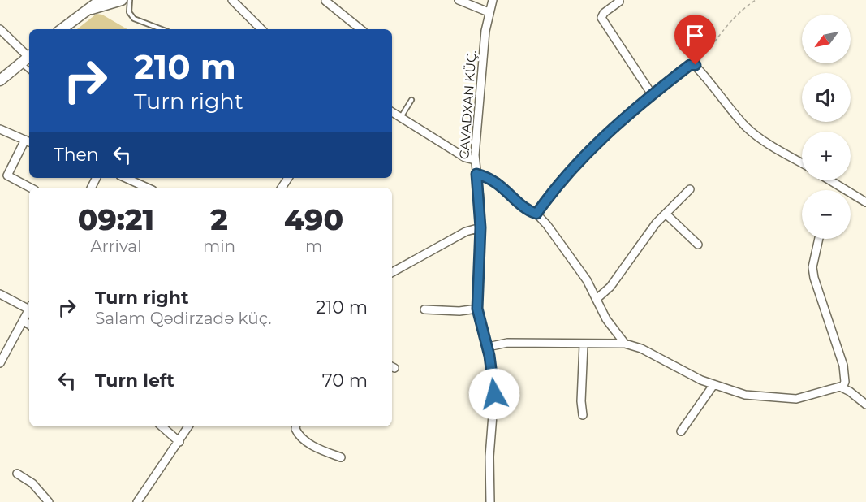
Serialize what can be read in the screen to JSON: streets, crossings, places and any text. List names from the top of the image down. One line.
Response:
{"streets":{"street":["CAVADXAN KÜÇ."]},"north":"bottom left","page":{"map_buttons":["+","−"],"turn":["210 m","Turn right"],"then":"Then","eta":["09:21","Arrival","2","min","490","m"],"list":[{"name":"Turn right","note":"Salam Qədirzadə küç.","value":"210 m"},{"name":"Turn left","value":"70 m"}]}}
